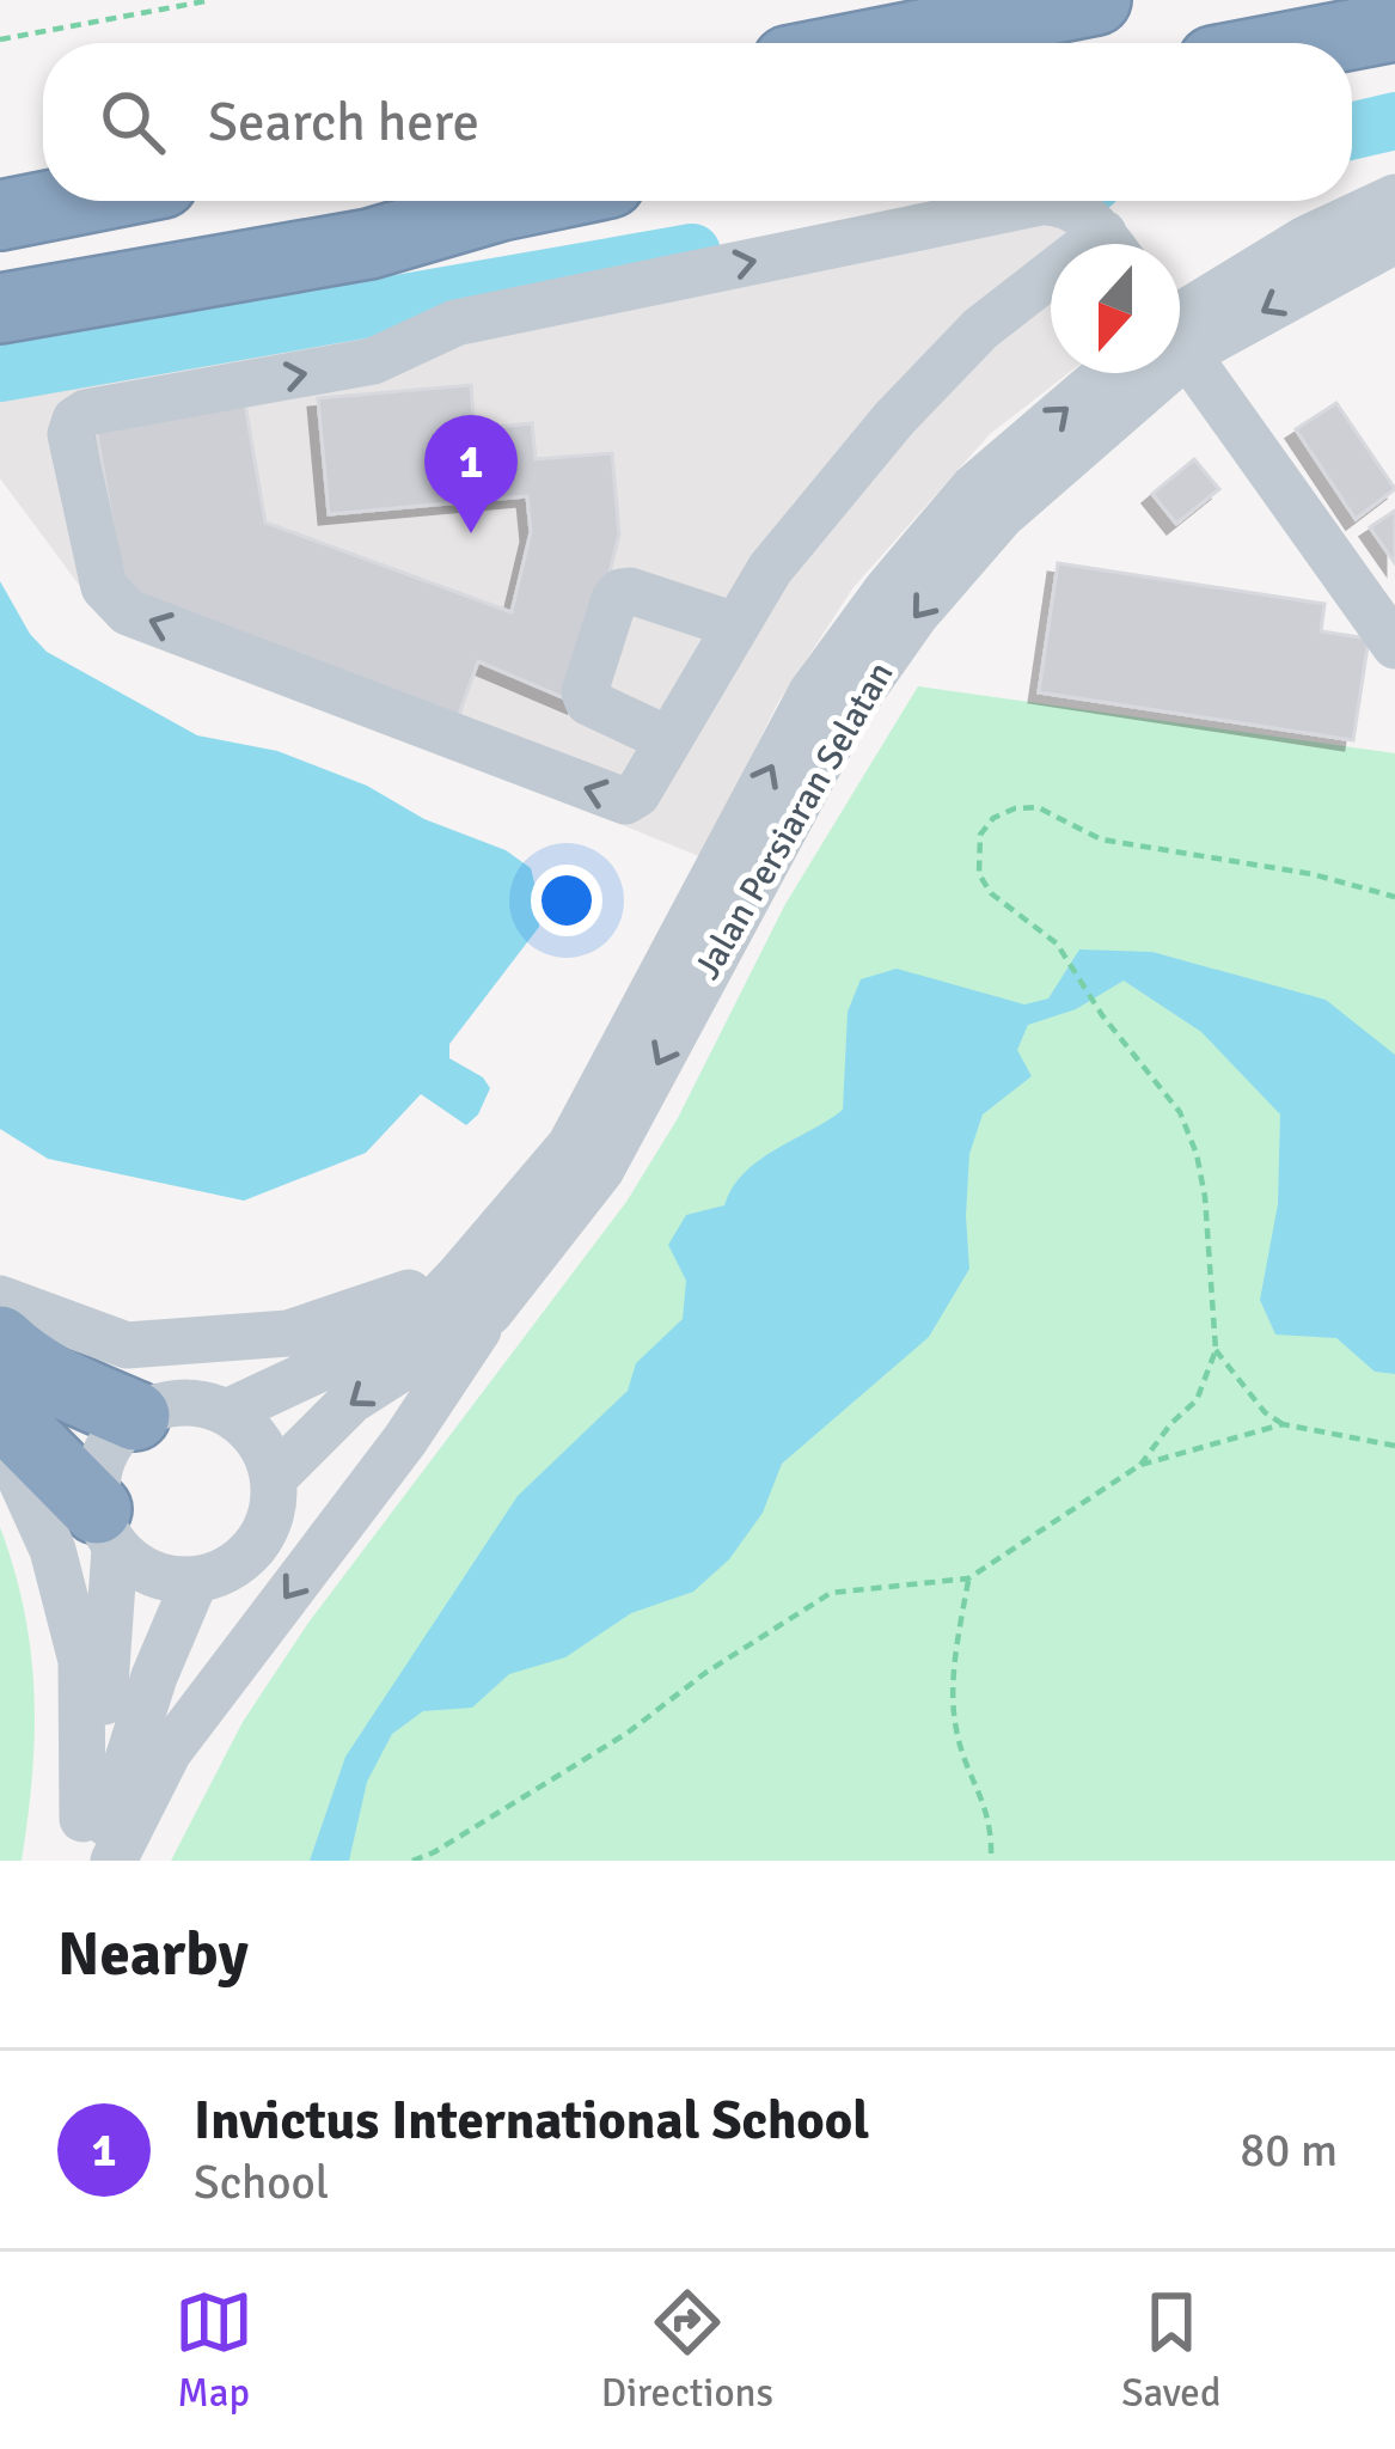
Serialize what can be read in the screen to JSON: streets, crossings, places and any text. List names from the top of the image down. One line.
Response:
{"streets":{"street":["Jalan Persiaran Selatan"]},"north":"bottom","page":{"search":"Search here","pins":"1","heading":"Nearby","list":[{"mark":"1","name":"Invictus International School","note":"School","value":"80 m"}],"nav":["Map","Directions","Saved"]}}
